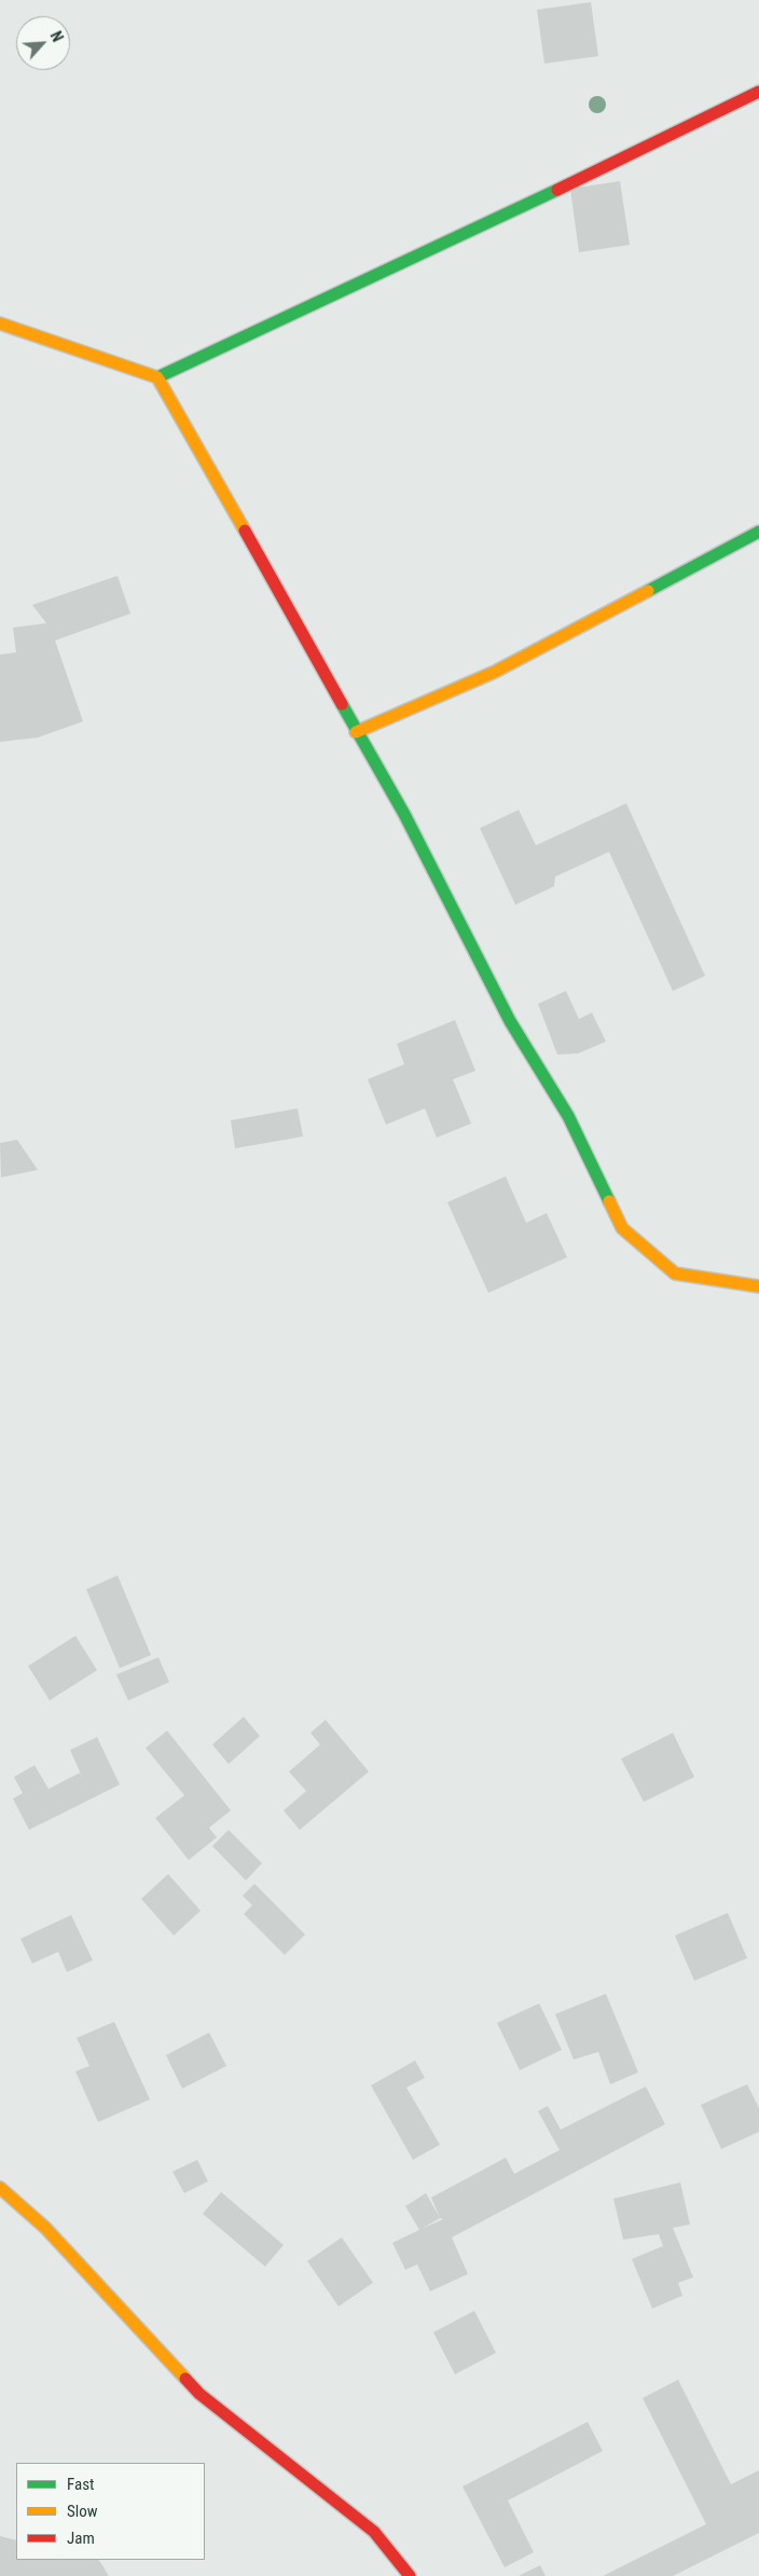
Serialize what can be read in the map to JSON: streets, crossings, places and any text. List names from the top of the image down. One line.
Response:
{"legend":["Fast","Slow","Jam"],"north":"top right"}
